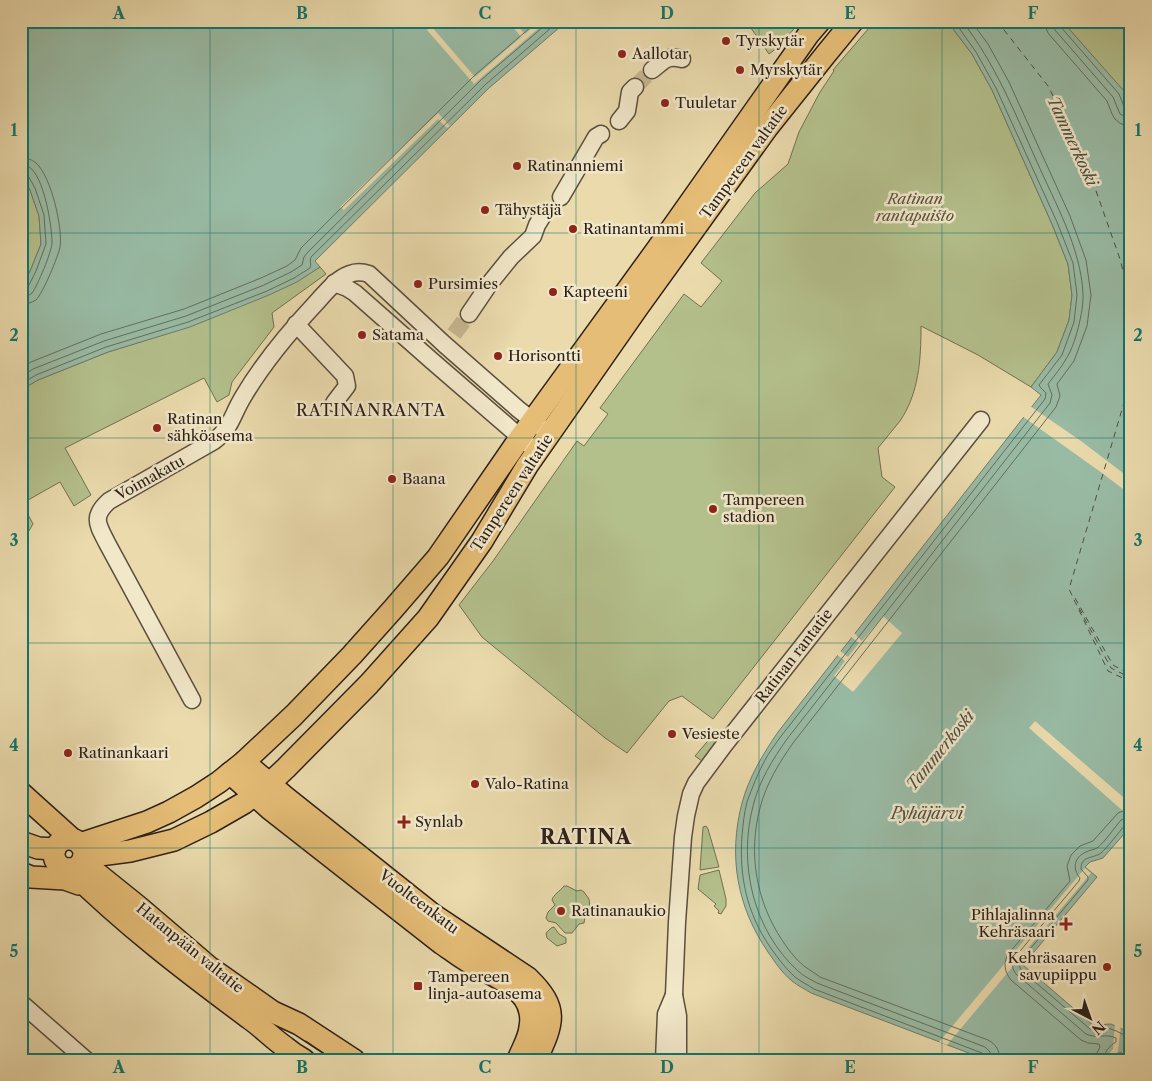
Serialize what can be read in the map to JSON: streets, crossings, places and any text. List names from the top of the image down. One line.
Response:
{"streets":{"main road":["Tampereen valtatie","Vuolteenkatu","Hatanpään valtatie"],"street":["Voimakatu","Ratinan rantatie"]},"crossings":[["Tampereen valtatie","Voimakatu"],["Tampereen valtatie","Vuolteenkatu"],["Tampereen valtatie","Hatanpään valtatie"]],"districts":["RATINANRANTA","RATINA"],"water":["Tammerkoski","Pyhäjärvi"],"parks":["Ratinan rantapuisto"],"places":{"other":["Tyrskytär","Aallotar","Myrskytär","Tuuletar","Ratinanniemi","Tähystäjä","Ratinantammi","Pursimies","Kapteeni","Satama","Horisontti","Ratinan sähköasema","Baana","Tampereen stadion","Vesieste","Ratinankaari","Valo-Ratina","Ratinanaukio","Kehräsaaren savupiippu"],"health":["Synlab","Pihlajalinna Kehräsaari"],"transit":["Tampereen linja-autoasema"]},"north":"bottom right","grid":{"columns":["A","B","C","D","E","F"],"rows":["1","2","3","4","5"]}}
